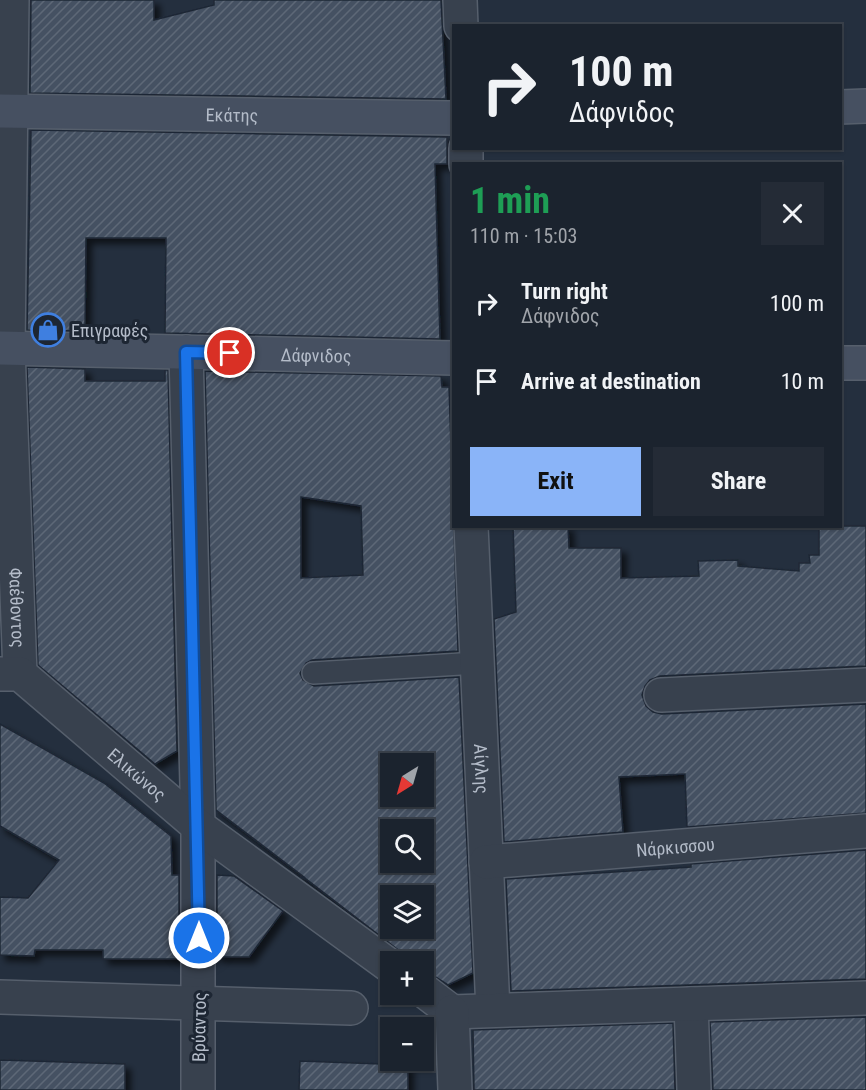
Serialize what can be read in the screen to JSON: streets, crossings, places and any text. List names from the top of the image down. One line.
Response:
{"streets":{"street":["Εκάτης","Δάφνιδος","Φαέθοντος","Αίγλης","Ελικώνος","Νάρκισσου","Βρύαντος"]},"crossings":[["Εκάτης","Φαέθοντος"],["Δάφνιδος","Φαέθοντος"],["Δάφνιδος","Βρύαντος"],["Φαέθοντος","Ελικώνος"],["Αίγλης","Νάρκισσου"],["Ελικώνος","Βρύαντος"]],"places":{"shop":["Επιγραφές"]},"north":"bottom left","page":{"turn":["100 m","Δάφνιδος"],"heading":["1 min","110 m · 15:03"],"list":[{"name":"Turn right","note":"Δάφνιδος","value":"100 m"},{"name":"Arrive at destination","value":"10 m"}],"buttons":["Exit","Share"],"map_buttons":["+","−"]}}
